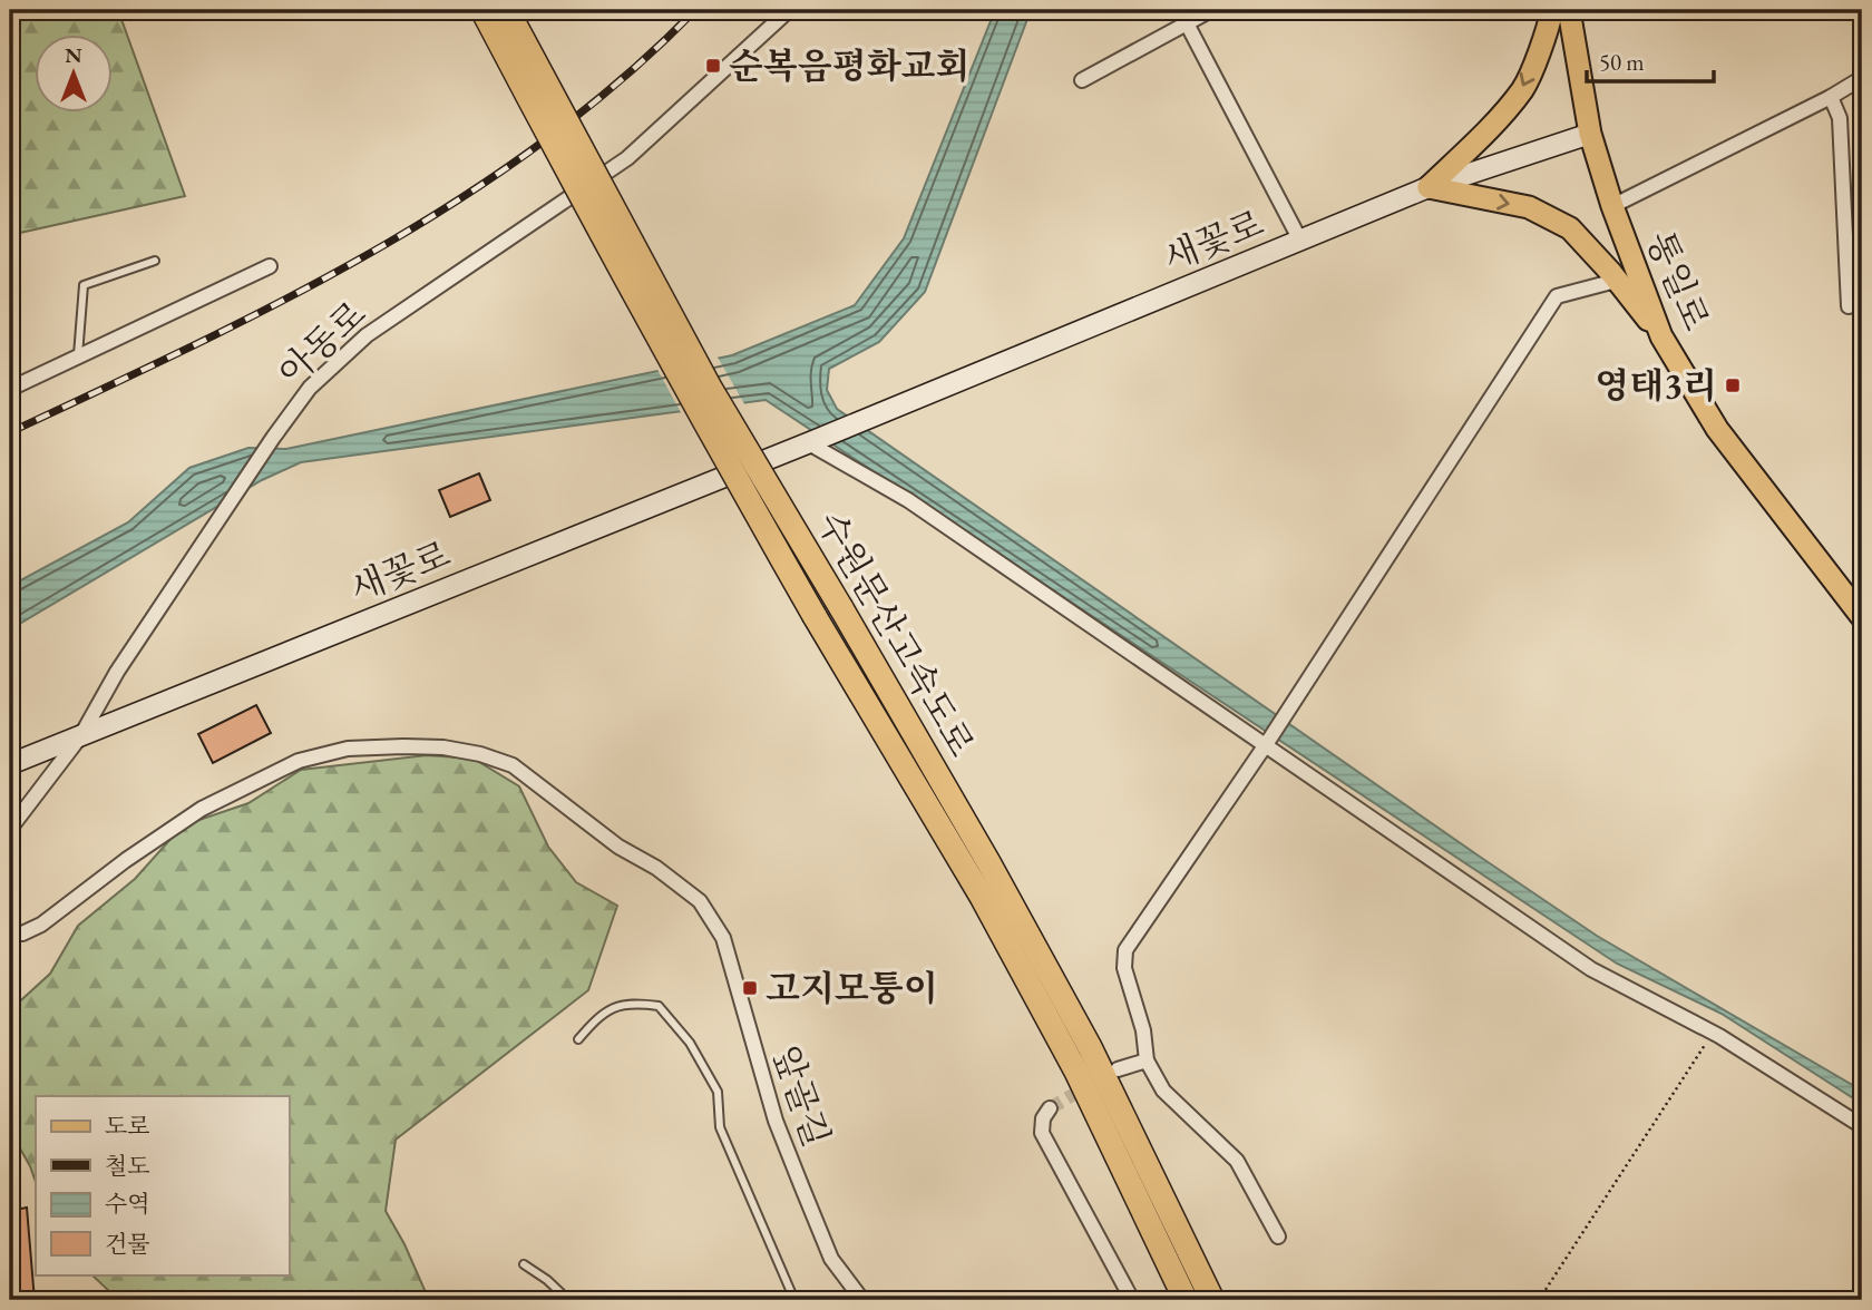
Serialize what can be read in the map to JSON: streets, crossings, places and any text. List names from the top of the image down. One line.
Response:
{"streets":{"highway":["수원문산고속도로"],"main road":["통일로"],"street":["새꽃로","아동로","앞골길"]},"crossings":[["새꽃로","통일로"],["새꽃로","아동로"]],"places":{"transit":["순복음평화교회","영태3리","고지모퉁이"]},"legend":["도로","철도","수역","건물"],"scale_bar":"50 m","north":"top"}
